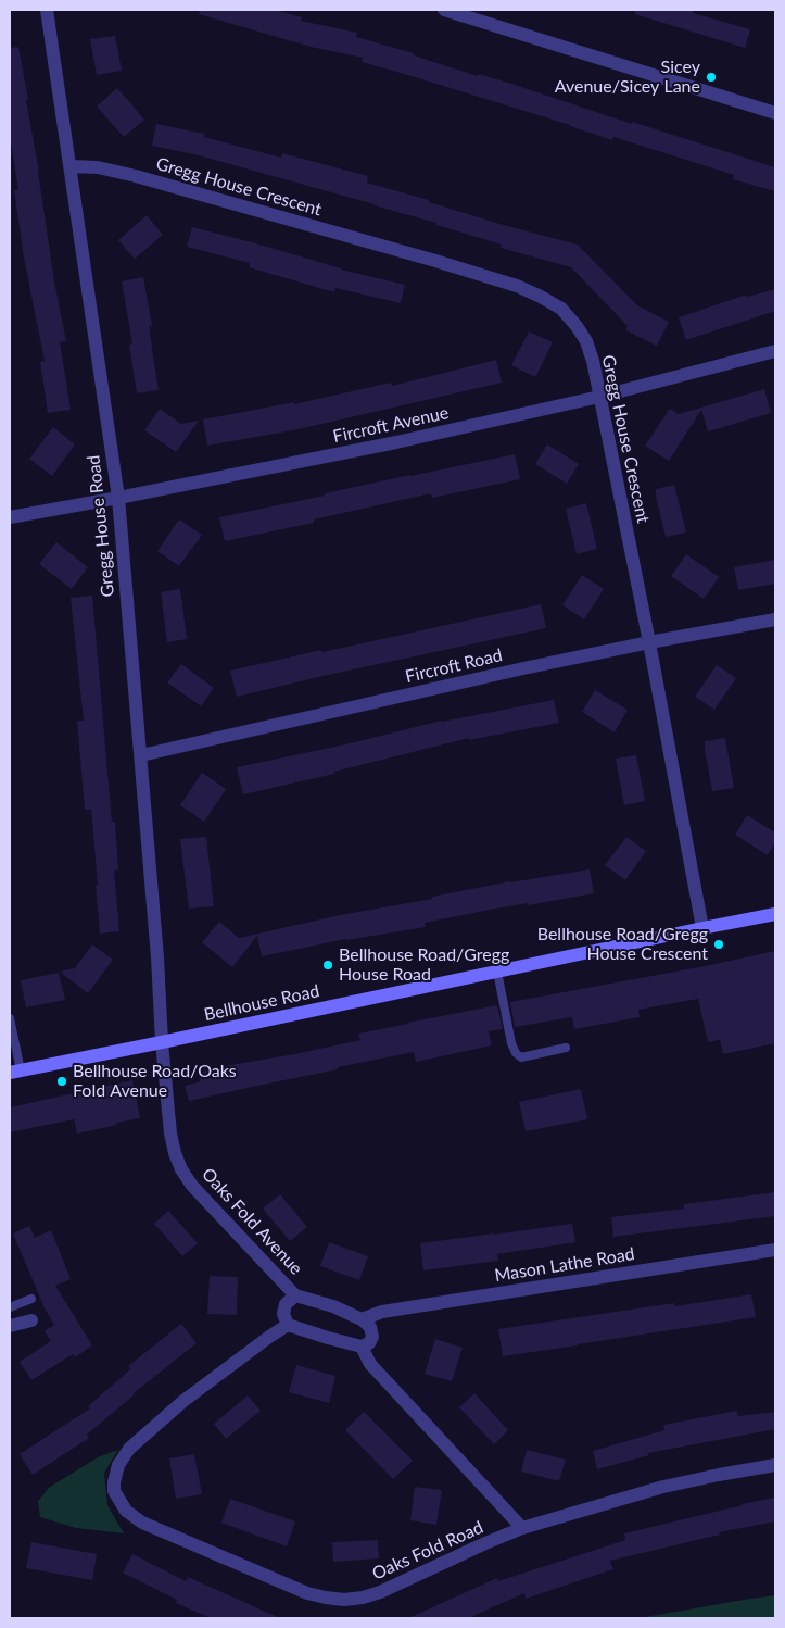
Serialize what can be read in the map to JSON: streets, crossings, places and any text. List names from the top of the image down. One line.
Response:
{"streets":{"main road":["Bellhouse Road"],"street":["Gregg House Crescent","Fircroft Avenue","Gregg House Road","Fircroft Road","Oaks Fold Avenue","Mason Lathe Road","Oaks Fold Road"]},"crossings":[["Gregg House Crescent","Fircroft Avenue"],["Gregg House Crescent","Gregg House Road"],["Gregg House Crescent","Fircroft Road"],["Gregg House Crescent","Bellhouse Road"],["Fircroft Avenue","Gregg House Road"],["Gregg House Road","Fircroft Road"],["Gregg House Road","Bellhouse Road"],["Gregg House Road","Oaks Fold Avenue"],["Bellhouse Road","Oaks Fold Avenue"],["Oaks Fold Avenue","Mason Lathe Road"],["Oaks Fold Avenue","Oaks Fold Road"]],"places":["Sicey Avenue/Sicey Lane","Bellhouse Road/Gregg House Crescent","Bellhouse Road/Gregg House Road","Bellhouse Road/Oaks Fold Avenue"]}
